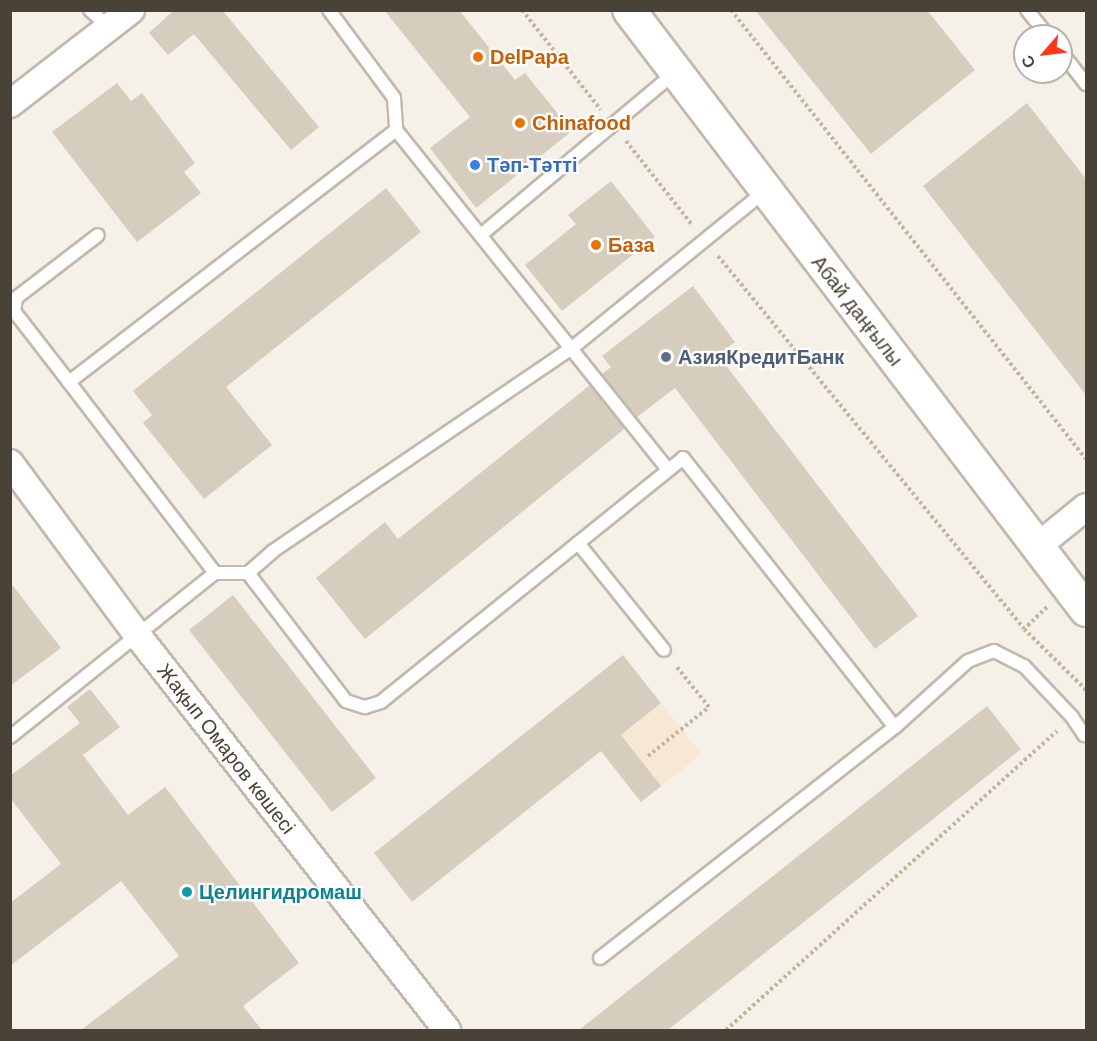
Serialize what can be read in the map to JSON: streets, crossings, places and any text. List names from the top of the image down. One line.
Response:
{"streets":{"street":["Абай даңғылы","Жақып Омаров көшесі"]},"places":["DelPapa","Chinafood","Тәп-Тәтті","База","АзияКредитБанк","Целингидромаш"],"north":"bottom left"}
